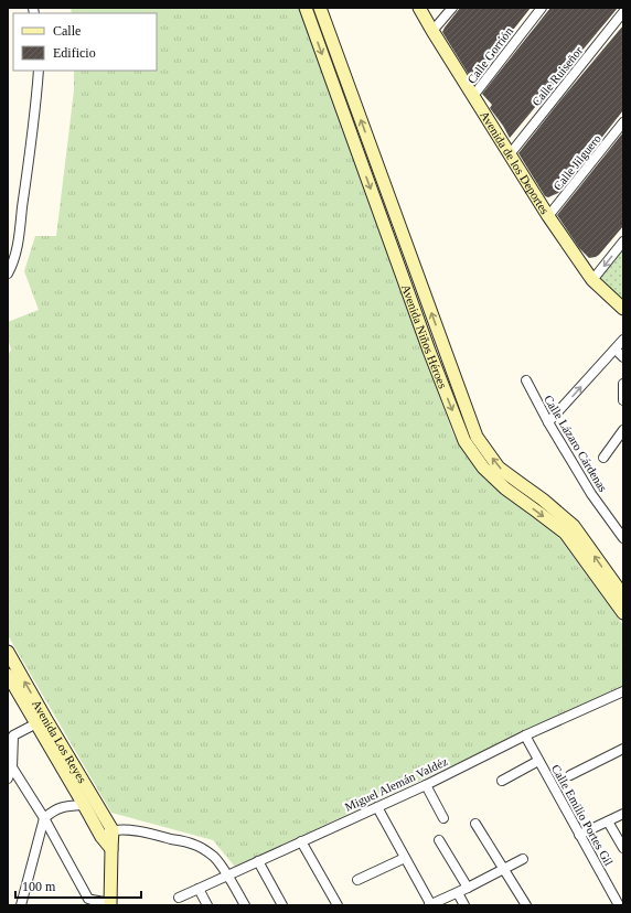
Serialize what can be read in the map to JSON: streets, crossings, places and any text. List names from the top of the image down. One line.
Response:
{"streets":{"main road":["Avenida de los Deportes","Avenida Niños Héroes","Avenida Los Reyes"],"street":["Calle Gorrión","Calle Ruiseñor","Calle Jilguero","Calle Lázaro Cárdenas","Miguel Alemán Valdéz","Calle Emilio Portes Gil"]},"crossings":[["Calle Gorrión","Avenida de los Deportes"],["Calle Ruiseñor","Avenida de los Deportes"],["Avenida de los Deportes","Calle Jilguero"],["Miguel Alemán Valdéz","Calle Emilio Portes Gil"]],"legend":["Calle","Edificio"],"scale_bar":"100 m"}
